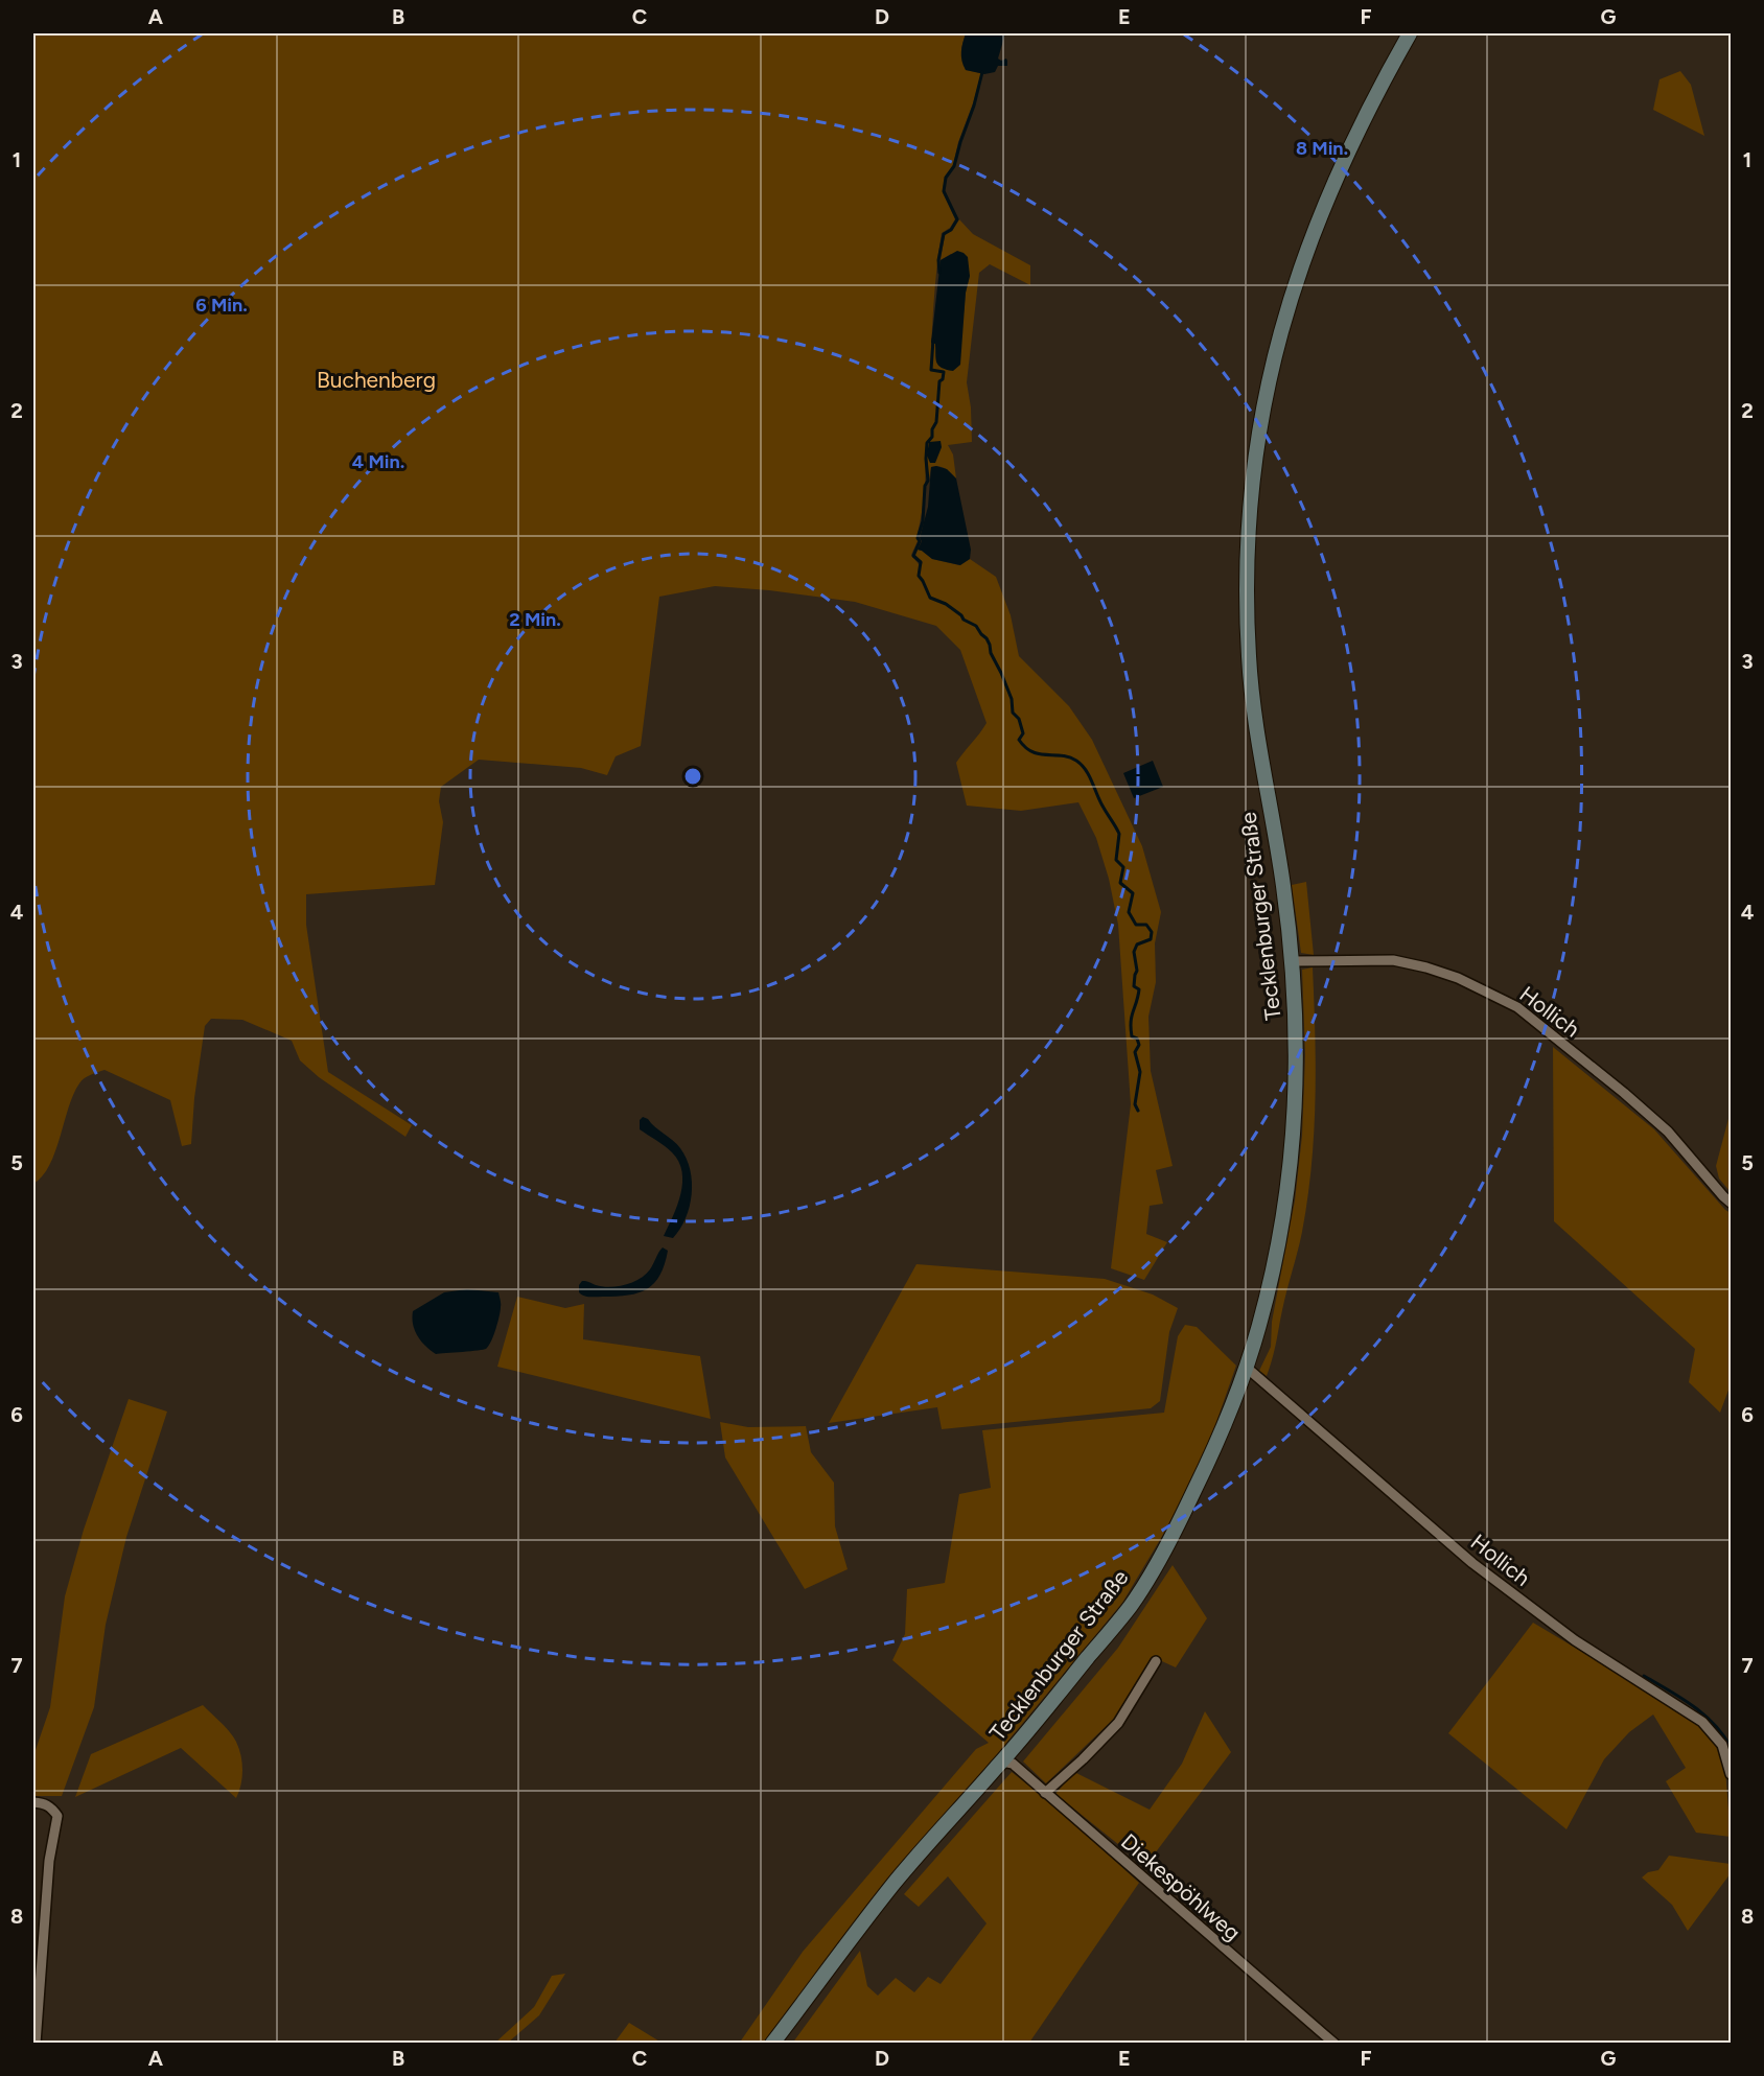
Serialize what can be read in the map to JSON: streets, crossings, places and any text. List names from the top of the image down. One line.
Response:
{"streets":{"main road":["Tecklenburger Straße"],"street":["Hollich","Diekespöhlweg"]},"crossings":[["Tecklenburger Straße","Hollich"],["Tecklenburger Straße","Diekespöhlweg"]],"parks":["Buchenberg"],"grid":{"columns":["A","B","C","D","E","F","G"],"rows":["1","2","3","4","5","6","7","8"]},"rings":["8 Min.","6 Min.","4 Min.","2 Min."]}
